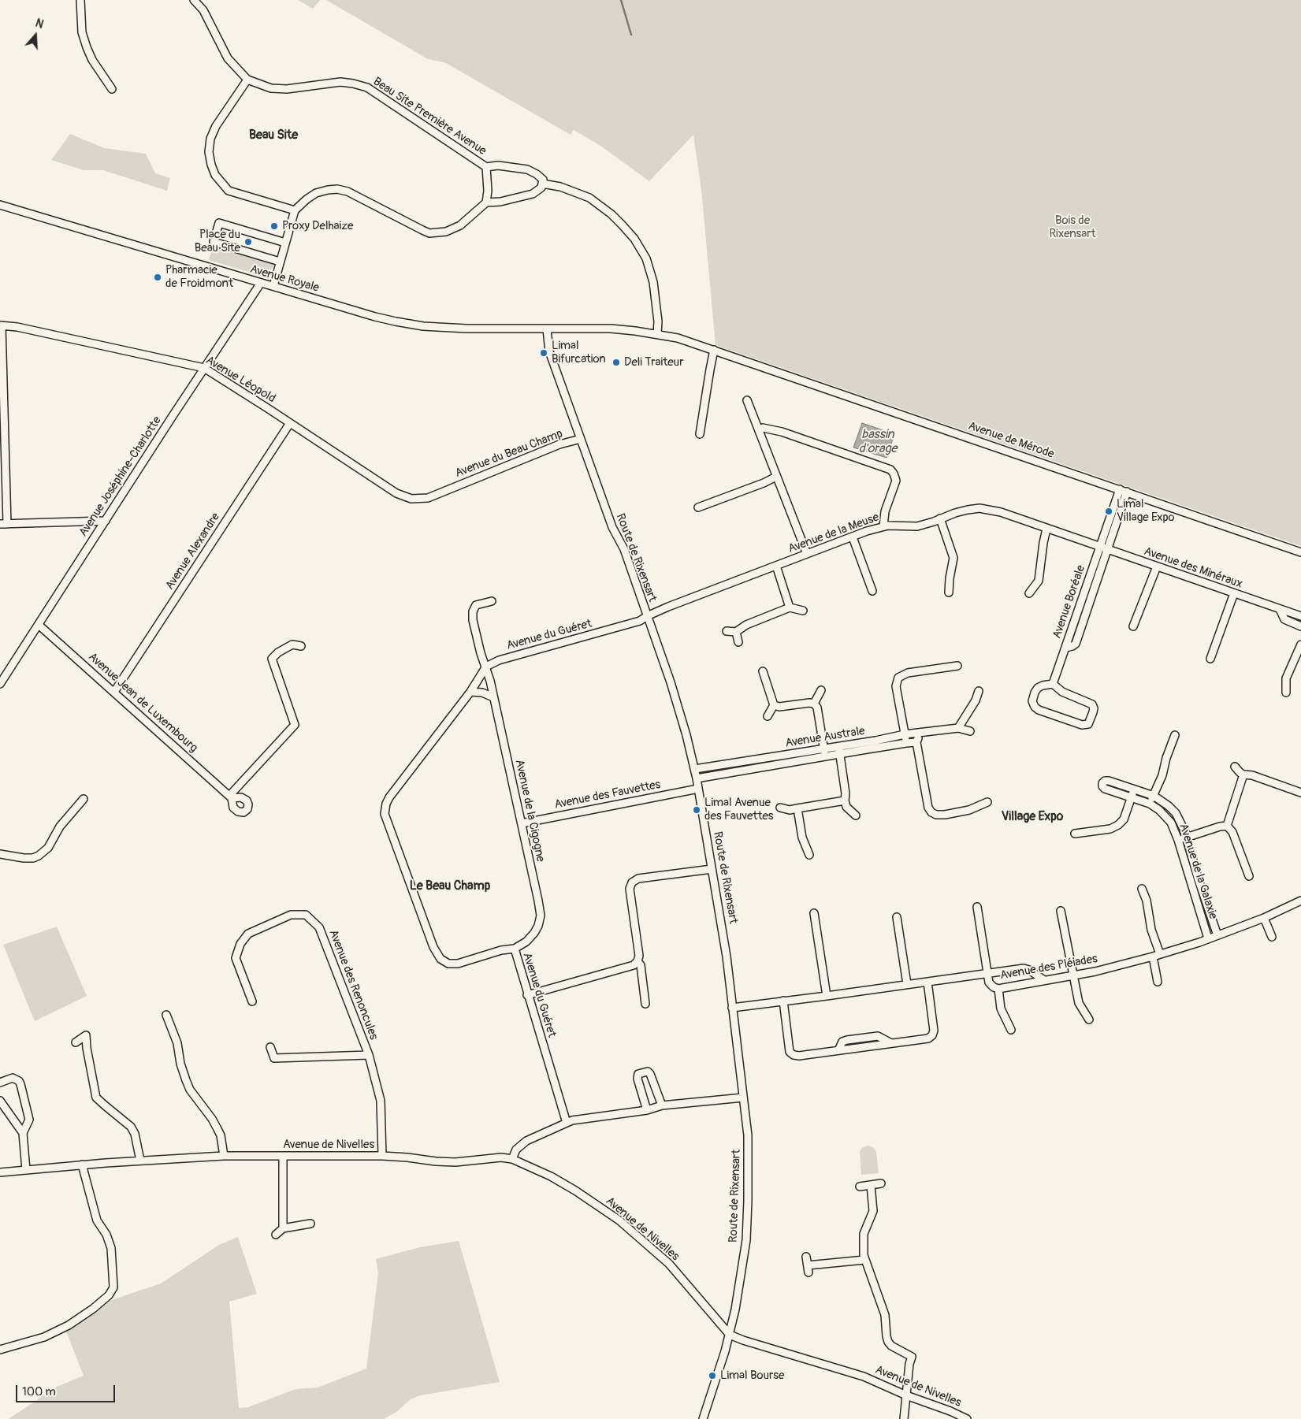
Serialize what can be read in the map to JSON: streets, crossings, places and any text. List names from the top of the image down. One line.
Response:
{"streets":{"street":["Beau Site Première Avenue","Avenue Royale","Avenue Léopold","Avenue de Mérode","Avenue du Beau Champ","Avenue Joséphine-Charlotte","Avenue de la Meuse","Avenue Alexandre","Route de Rixensart","Avenue des Minéraux","Avenue Boréale","Avenue du Guéret","Avenue Jean de Luxembourg","Avenue Australe","Avenue des Fauvettes","Avenue de la Cigogne","Avenue de la Galaxie","Avenue des Pléiades","Avenue des Renoncules","Avenue de Nivelles"]},"crossings":[["Avenue Royale","Avenue de Mérode"],["Avenue Royale","Avenue Joséphine-Charlotte"],["Avenue Royale","Route de Rixensart"],["Avenue Léopold","Avenue du Beau Champ"],["Avenue Léopold","Avenue Joséphine-Charlotte"],["Avenue Léopold","Avenue Alexandre"],["Avenue de Mérode","Route de Rixensart"],["Avenue de Mérode","Avenue Boréale"],["Avenue du Beau Champ","Route de Rixensart"],["Avenue Joséphine-Charlotte","Avenue Jean de Luxembourg"],["Avenue de la Meuse","Route de Rixensart"],["Avenue de la Meuse","Avenue des Minéraux"],["Avenue de la Meuse","Avenue Boréale"],["Avenue de la Meuse","Avenue du Guéret"],["Avenue Alexandre","Avenue Jean de Luxembourg"],["Route de Rixensart","Avenue du Guéret"],["Route de Rixensart","Avenue Australe"],["Route de Rixensart","Avenue des Fauvettes"],["Route de Rixensart","Avenue des Pléiades"],["Route de Rixensart","Avenue de Nivelles"],["Avenue des Minéraux","Avenue Boréale"],["Avenue du Guéret","Avenue de la Cigogne"],["Avenue des Fauvettes","Avenue de la Cigogne"],["Avenue de la Galaxie","Avenue des Pléiades"],["Avenue des Renoncules","Avenue de Nivelles"]],"districts":["Beau Site","Village Expo","Le Beau Champ"],"water":["bassin d'orage"],"parks":["Bois de Rixensart"],"places":["Proxy Delhaize","Place du Beau Site","Pharmacie de Froidmont","Limal Bifurcation","Deli Traiteur","Limal Village Expo","Limal Avenue des Fauvettes","Limal Bourse"],"scale_bar":"100 m","north":"top"}
